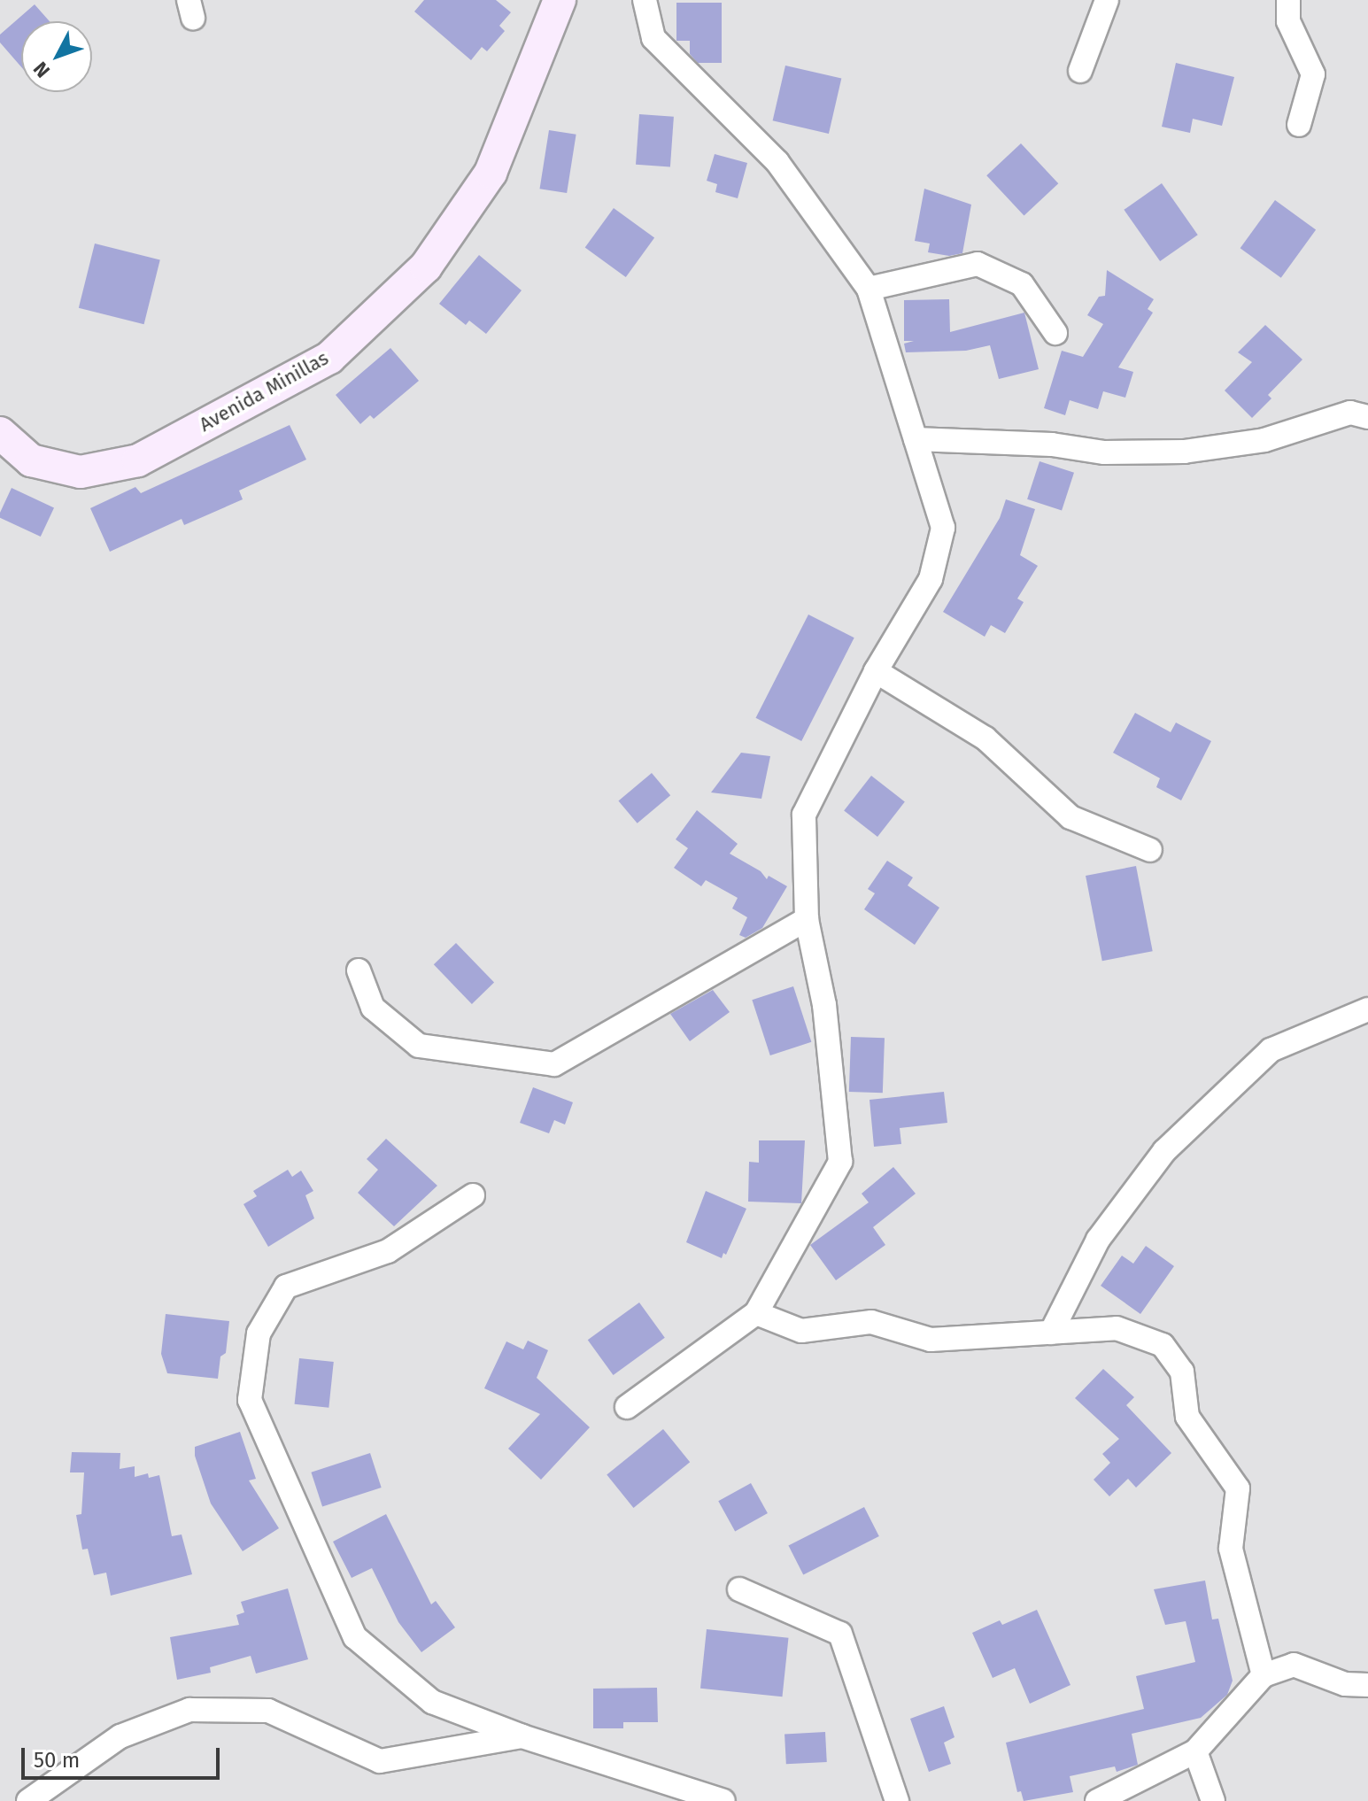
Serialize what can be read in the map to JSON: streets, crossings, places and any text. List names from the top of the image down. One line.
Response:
{"streets":{"street":["Avenida Minillas"]},"scale_bar":"50 m","north":"bottom left"}
